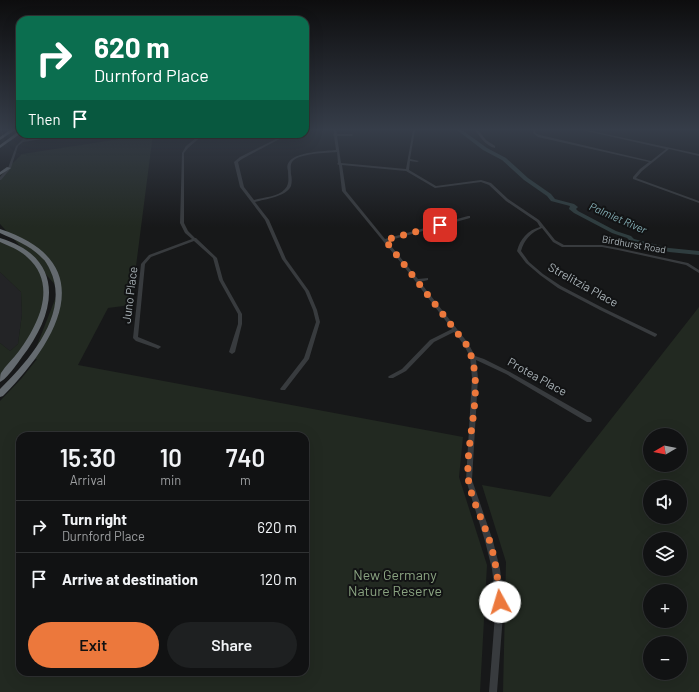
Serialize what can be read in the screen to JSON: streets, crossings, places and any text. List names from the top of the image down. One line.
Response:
{"streets":{"street":["Birdhurst Road","Strelitzia Place","Juno Place","Protea Place"]},"crossings":[["Birdhurst Road","Strelitzia Place"]],"water":["Palmiet River"],"parks":["New Germany Nature Reserve"],"north":"left","page":{"turn":["620 m","Durnford Place"],"then":"Then","map_buttons":["+","−"],"eta":["15:30","Arrival","10","min","740","m"],"list":[{"name":"Turn right","note":"Durnford Place","value":"620 m"},{"name":"Arrive at destination","value":"120 m"}],"buttons":["Exit","Share"]}}
